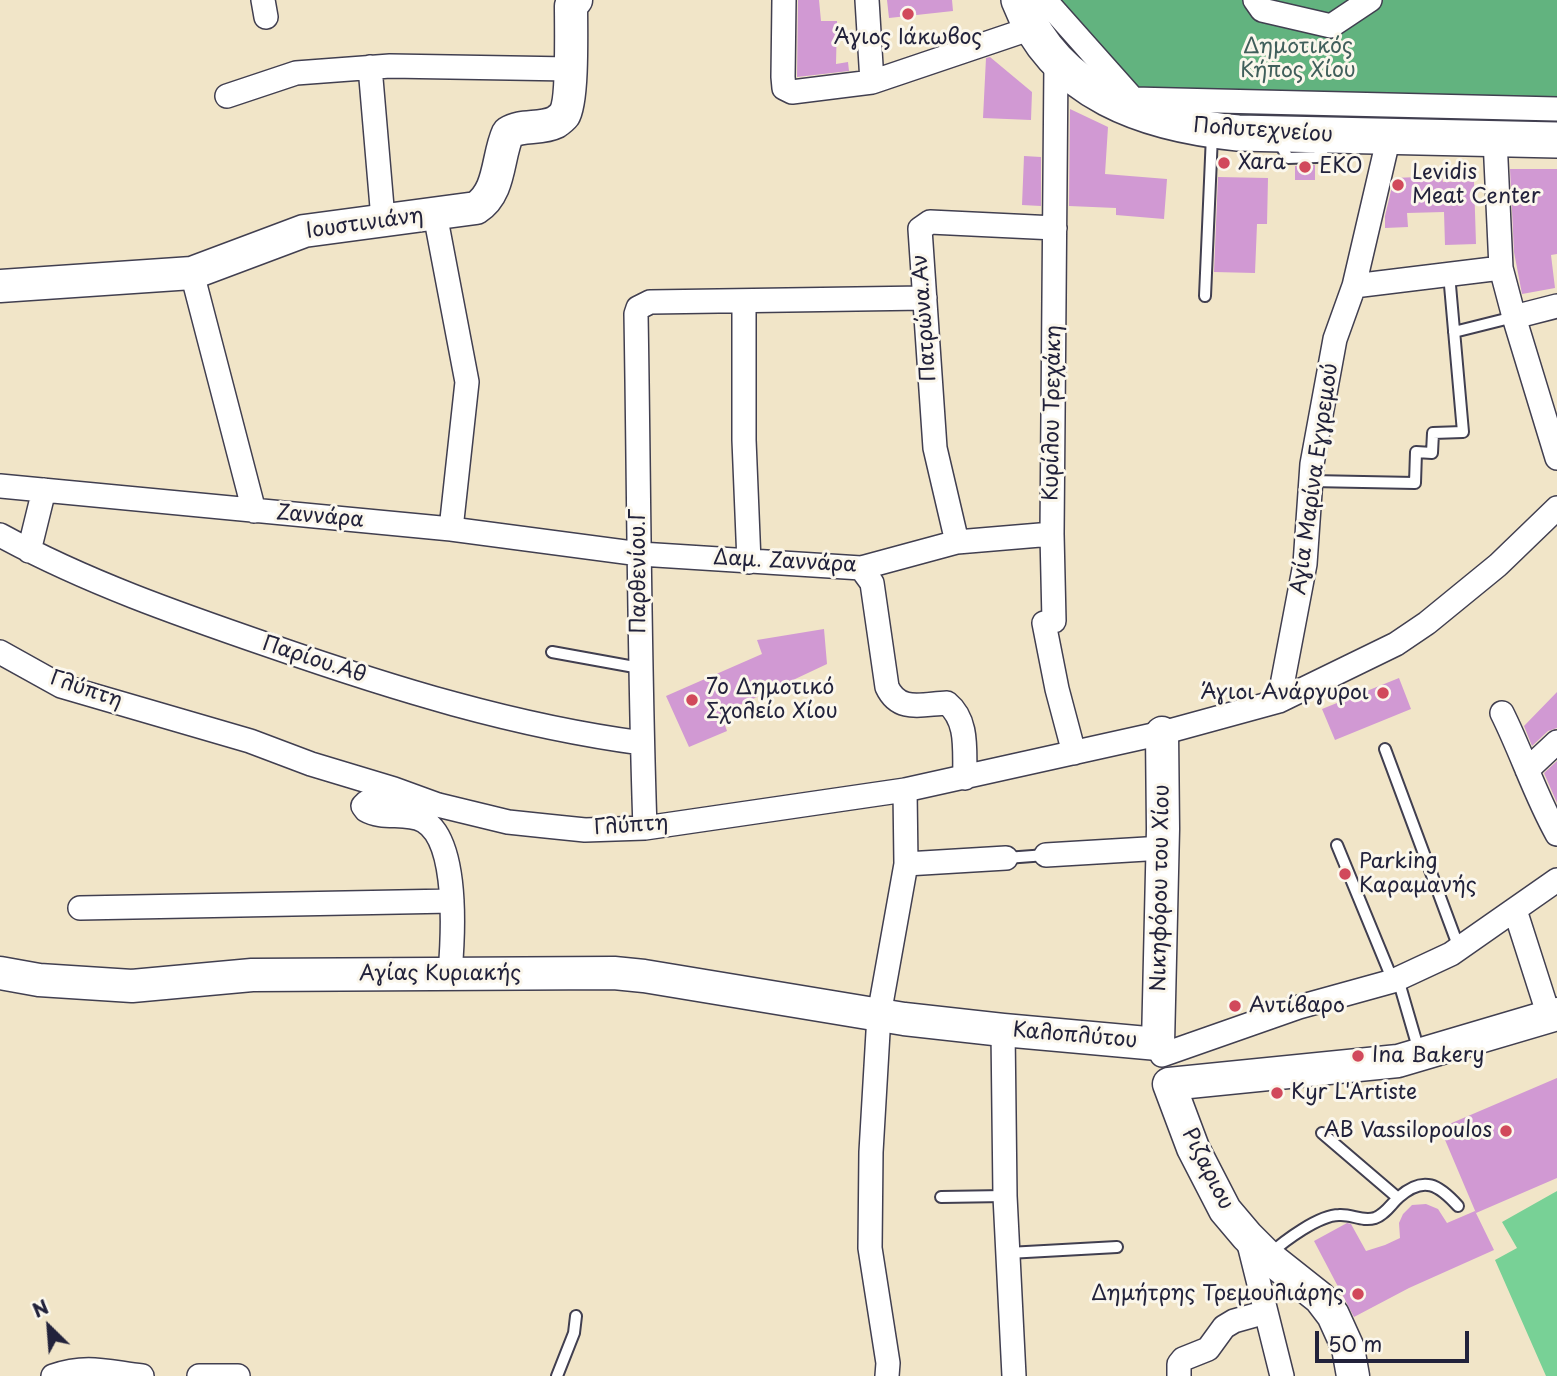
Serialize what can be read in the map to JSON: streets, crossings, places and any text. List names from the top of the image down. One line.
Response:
{"streets":{"main road":["Πολυτεχνείου"],"street":["Ιουστινιάνη","Πατρώνα.Αν","Κυρίλου Τρεχάκη","Αγία Μαρίνα Εγγρεμού","Ζαννάρα","Δαμ. Ζαννάρα","Παρθενίου.Γ","Παρίου.Αθ","Γλύπτη","Νικηφόρου του Χίου","Αγίας Κυριακής","Καλοπλύτου","Ριζαριου"]},"crossings":[["Πολυτεχνείου","Κυρίλου Τρεχάκη"],["Πολυτεχνείου","Αγία Μαρίνα Εγγρεμού"],["Πατρώνα.Αν","Κυρίλου Τρεχάκη"],["Πατρώνα.Αν","Δαμ. Ζαννάρα"],["Κυρίλου Τρεχάκη","Δαμ. Ζαννάρα"],["Κυρίλου Τρεχάκη","Γλύπτη"],["Αγία Μαρίνα Εγγρεμού","Γλύπτη"],["Ζαννάρα","Δαμ. Ζαννάρα"],["Ζαννάρα","Παρθενίου.Γ"],["Δαμ. Ζαννάρα","Παρθενίου.Γ"],["Παρθενίου.Γ","Παρίου.Αθ"],["Παρθενίου.Γ","Γλύπτη"],["Γλύπτη","Νικηφόρου του Χίου"],["Νικηφόρου του Χίου","Καλοπλύτου"],["Νικηφόρου του Χίου","Ριζαριου"],["Αγίας Κυριακής","Καλοπλύτου"],["Καλοπλύτου","Ριζαριου"]],"parks":["Δημοτικός Κήπος Χίου"],"places":["Άγιος Ιάκωβος","Xara","EKO","Levidis Meat Center","Άγιοι Ανάργυροι","7ο Δημοτικό Σχολείο Χίου","Parking Καραμανής","Αντίβαρο","Ina Bakery","Kyr L'Artiste","AB Vassilopoulos","Δημήτρης Τρεμουλιάρης"],"scale_bar":"50 m","north":"top left"}
